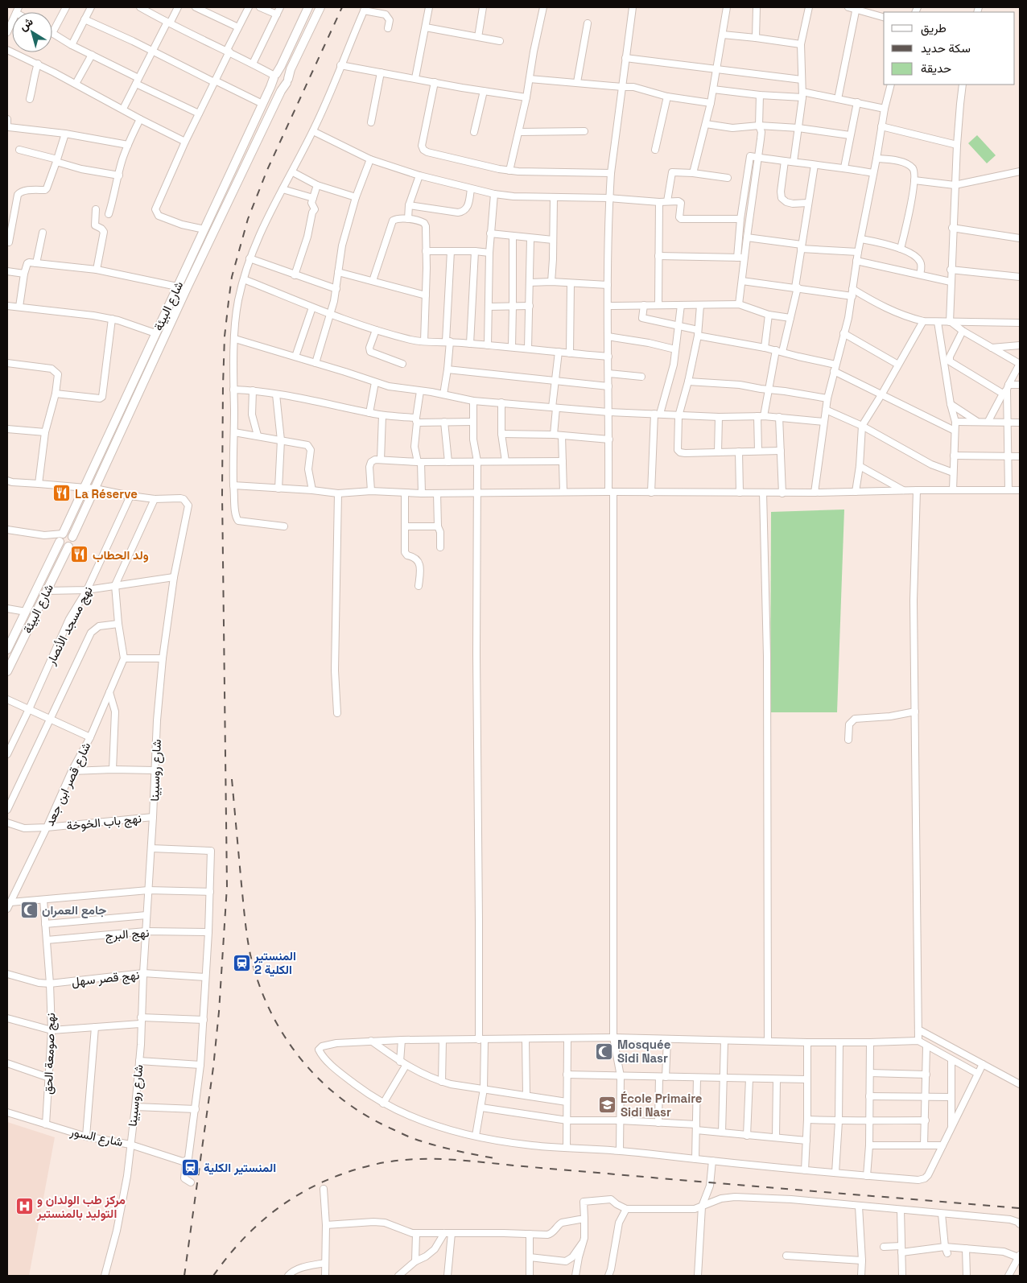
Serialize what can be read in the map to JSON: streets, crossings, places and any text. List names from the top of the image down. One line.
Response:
{"streets":{"main road":["شارع البيئة"],"street":["نهج مسجد الأنصار","شارع روسبينا","شارع قصر ابن جعد","نهج باب الخوخة","نهج البرج","نهج قصر سهل","نهج صومعة الحق","شارع السور"]},"crossings":[["شارع البيئة","شارع روسبينا"],["نهج مسجد الأنصار","شارع روسبينا"],["شارع روسبينا","نهج باب الخوخة"],["شارع روسبينا","نهج البرج"],["شارع روسبينا","نهج قصر سهل"],["شارع روسبينا","شارع السور"],["شارع قصر ابن جعد","نهج باب الخوخة"],["نهج البرج","نهج صومعة الحق"],["نهج قصر سهل","نهج صومعة الحق"],["نهج صومعة الحق","شارع السور"]],"places":{"restaurant":["La Réserve","ولد الحطاب"],"mosque":["جامع العمران","Mosquée Sidi Nasr"],"station":["المنستير الكلية 2","المنستير الكلية"],"school or university":["École Primaire Sidi Nasr"],"hospital":["مركز طب الولدان و التوليد بالمنستير"]},"legend":["طريق","سكة حديد","حديقة"],"north":"top left"}
